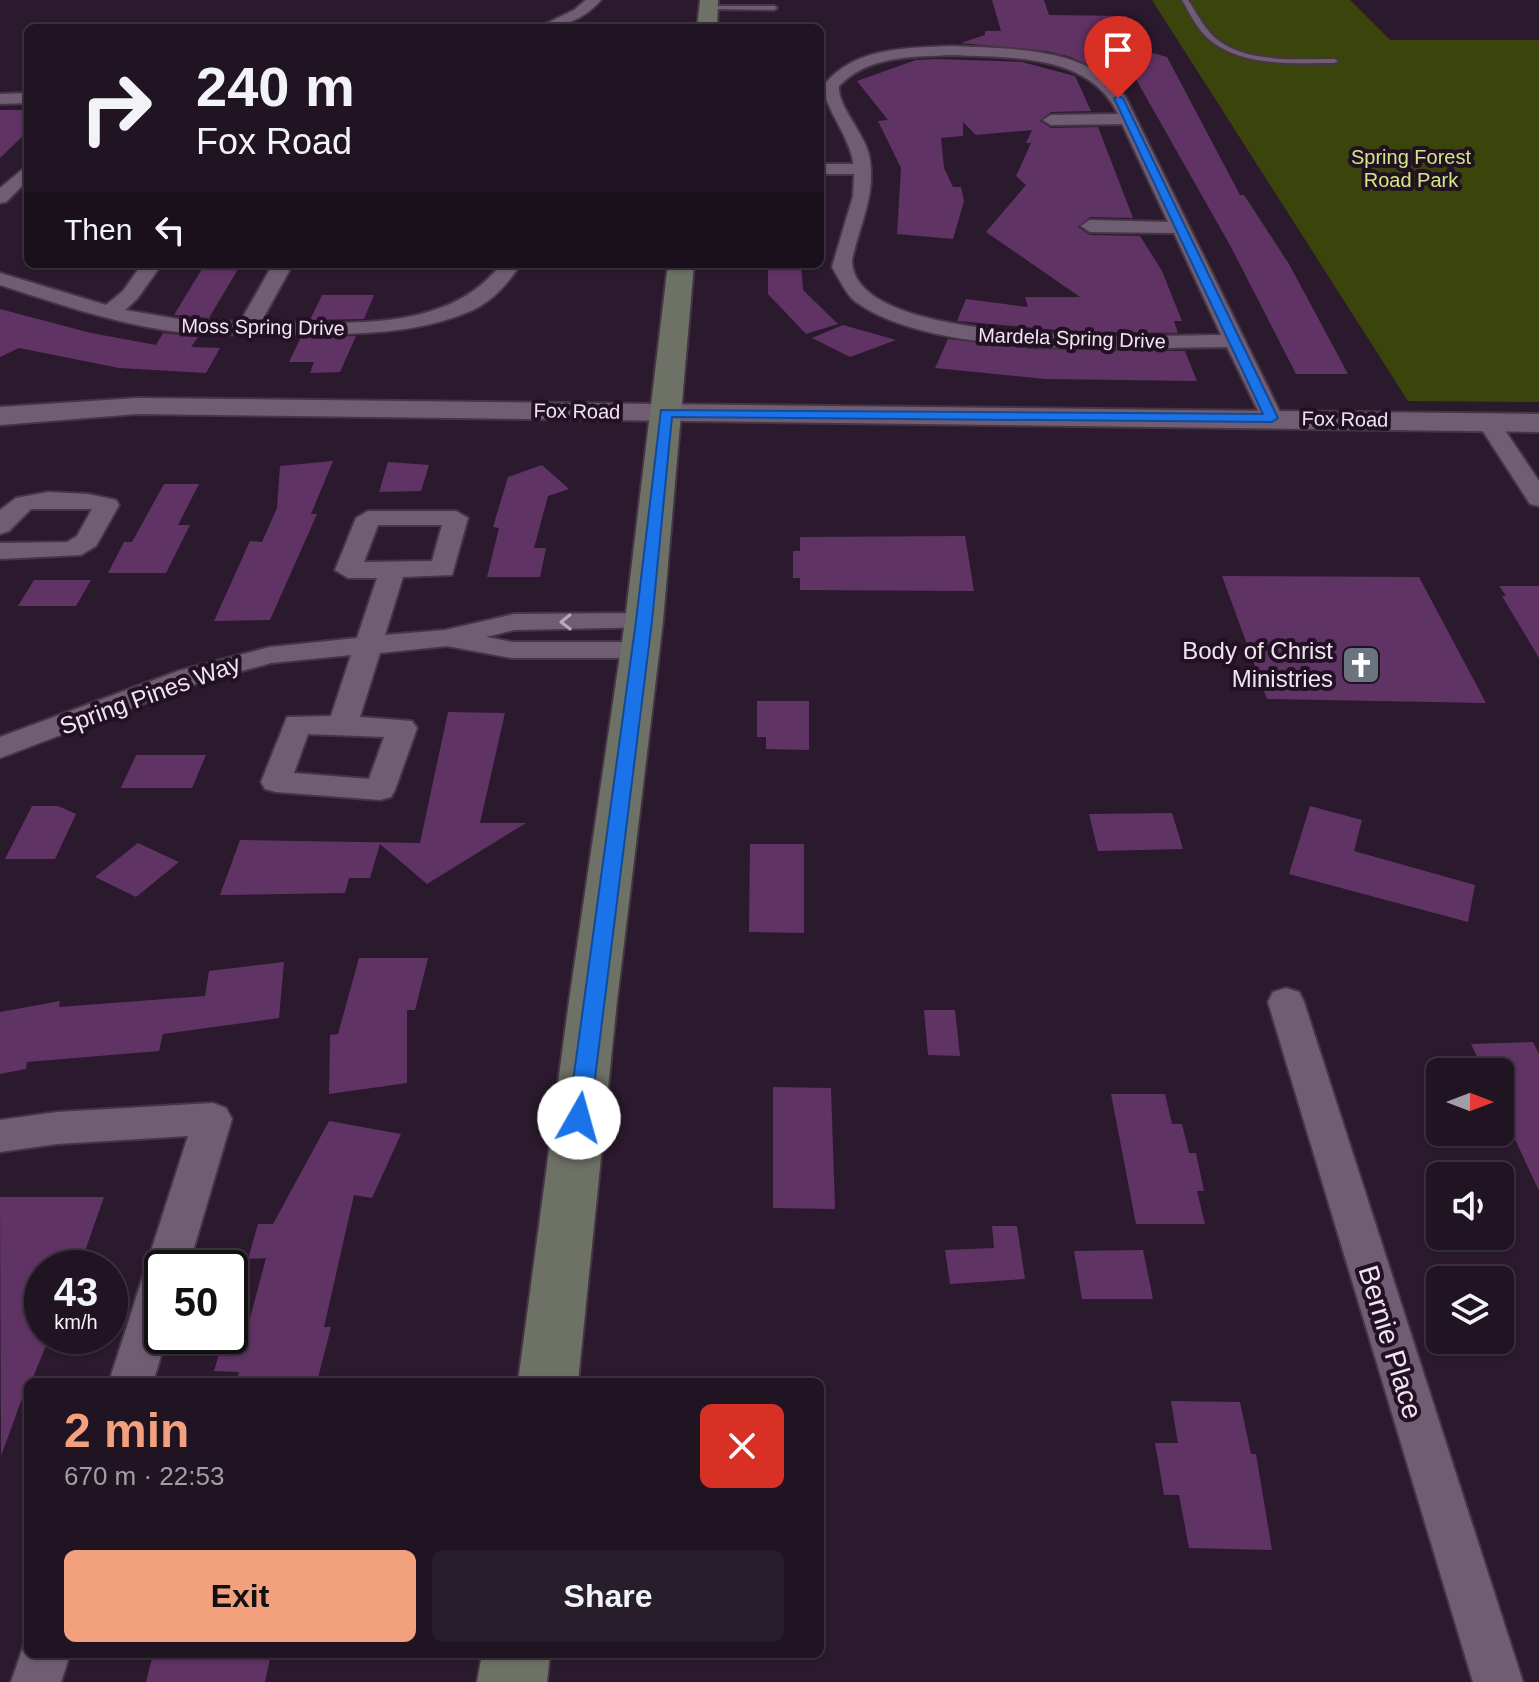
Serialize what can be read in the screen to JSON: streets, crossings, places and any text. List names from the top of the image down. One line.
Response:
{"streets":{"street":["Moss Spring Drive","Mardela Spring Drive","Fox Road","Spring Pines Way","Bernie Place"]},"crossings":[["Mardela Spring Drive","Fox Road"]],"parks":["Spring Forest Road Park"],"places":{"church":["Body of Christ Ministries"]},"north":"right","page":{"turn":["240 m","Fox Road"],"then":"Then","speed":"43 km/h","limit":"50","heading":["2 min","670 m · 22:53"],"buttons":["Exit","Share"]}}
